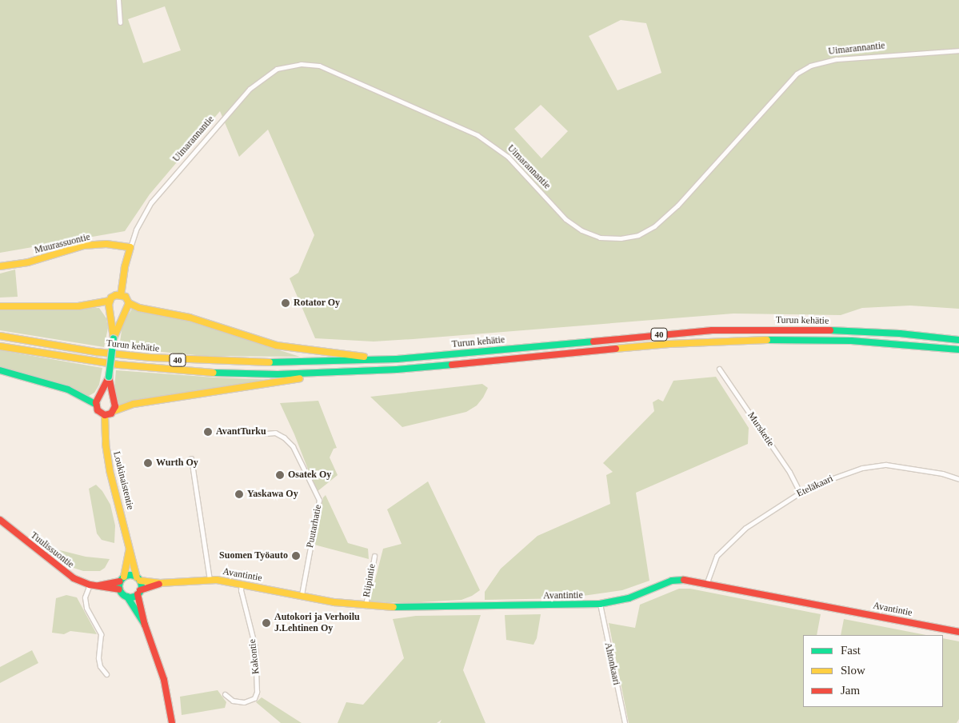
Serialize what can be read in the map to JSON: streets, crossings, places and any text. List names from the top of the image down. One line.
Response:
{"streets":{"main road":["Uimarannantie","Muurassuontie","Turun kehätie","40","Loukinaistentie","Tuulissuontie","Avantintie"],"street":["Mursketie","Eteläkaari","Puutarhatie","Riipintie","Kakontie","Ahtonkaari"]},"crossings":[["Uimarannantie","Muurassuontie"],["Mursketie","Eteläkaari"],["Loukinaistentie","Tuulissuontie"],["Loukinaistentie","Avantintie"],["Eteläkaari","Avantintie"],["Puutarhatie","Avantintie"],["Tuulissuontie","Avantintie"],["Avantintie","Riipintie"],["Avantintie","Kakontie"],["Avantintie","Ahtonkaari"]],"places":["Rotator Oy","AvantTurku","Wurth Oy","Osatek Oy","Yaskawa Oy","Suomen Työauto","Autokori ja Verhoilu J.Lehtinen Oy"],"legend":["Fast","Slow","Jam"]}
